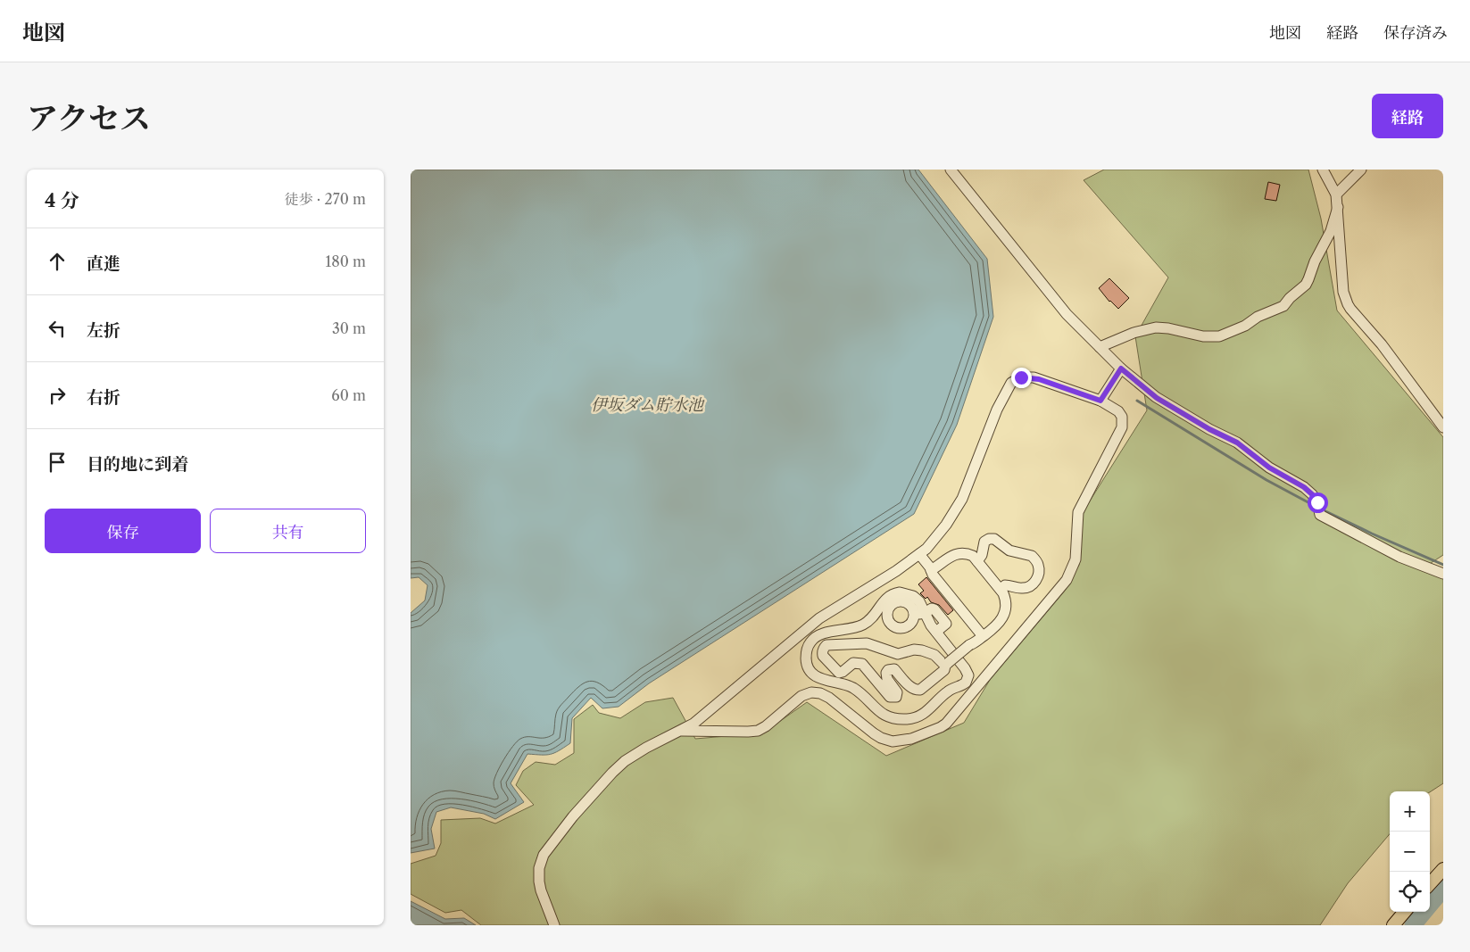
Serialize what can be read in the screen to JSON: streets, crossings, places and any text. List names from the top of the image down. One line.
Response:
{"water":["伊坂ダム貯水池"],"page":{"header":"地図","nav":["地図","経路","保存済み"],"title":"アクセス","buttons":["経路",["保存","共有"]],"heading":["4 分","徒歩 · 270 m"],"list":[["直進","180 m"],["左折","30 m"],["右折","60 m"],"目的地に到着"],"map_buttons":["+","−"]}}
